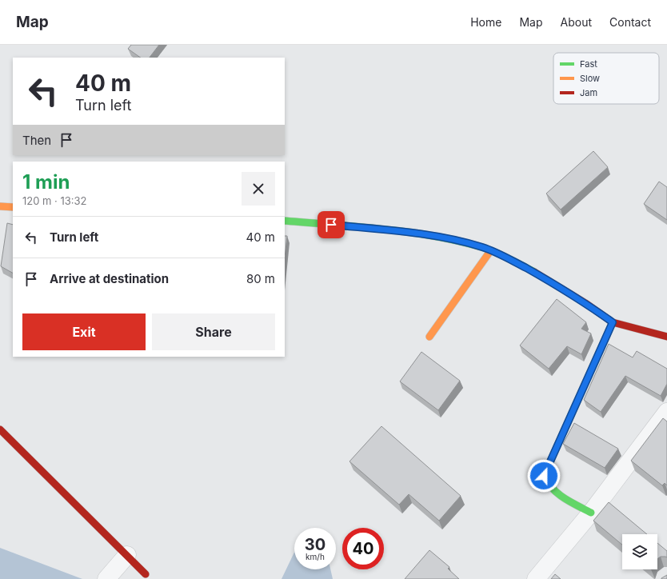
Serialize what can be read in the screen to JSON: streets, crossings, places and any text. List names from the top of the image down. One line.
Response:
{"legend":["Fast","Slow","Jam"],"page":{"header":"Map","nav":["Home","Map","About","Contact"],"turn":["40 m","Turn left"],"then":"Then","heading":["1 min","120 m · 13:32"],"list":[{"name":"Turn left","value":"40 m"},{"name":"Arrive at destination","value":"80 m"}],"buttons":["Exit","Share"],"speed":"30 km/h","limit":"40"}}
